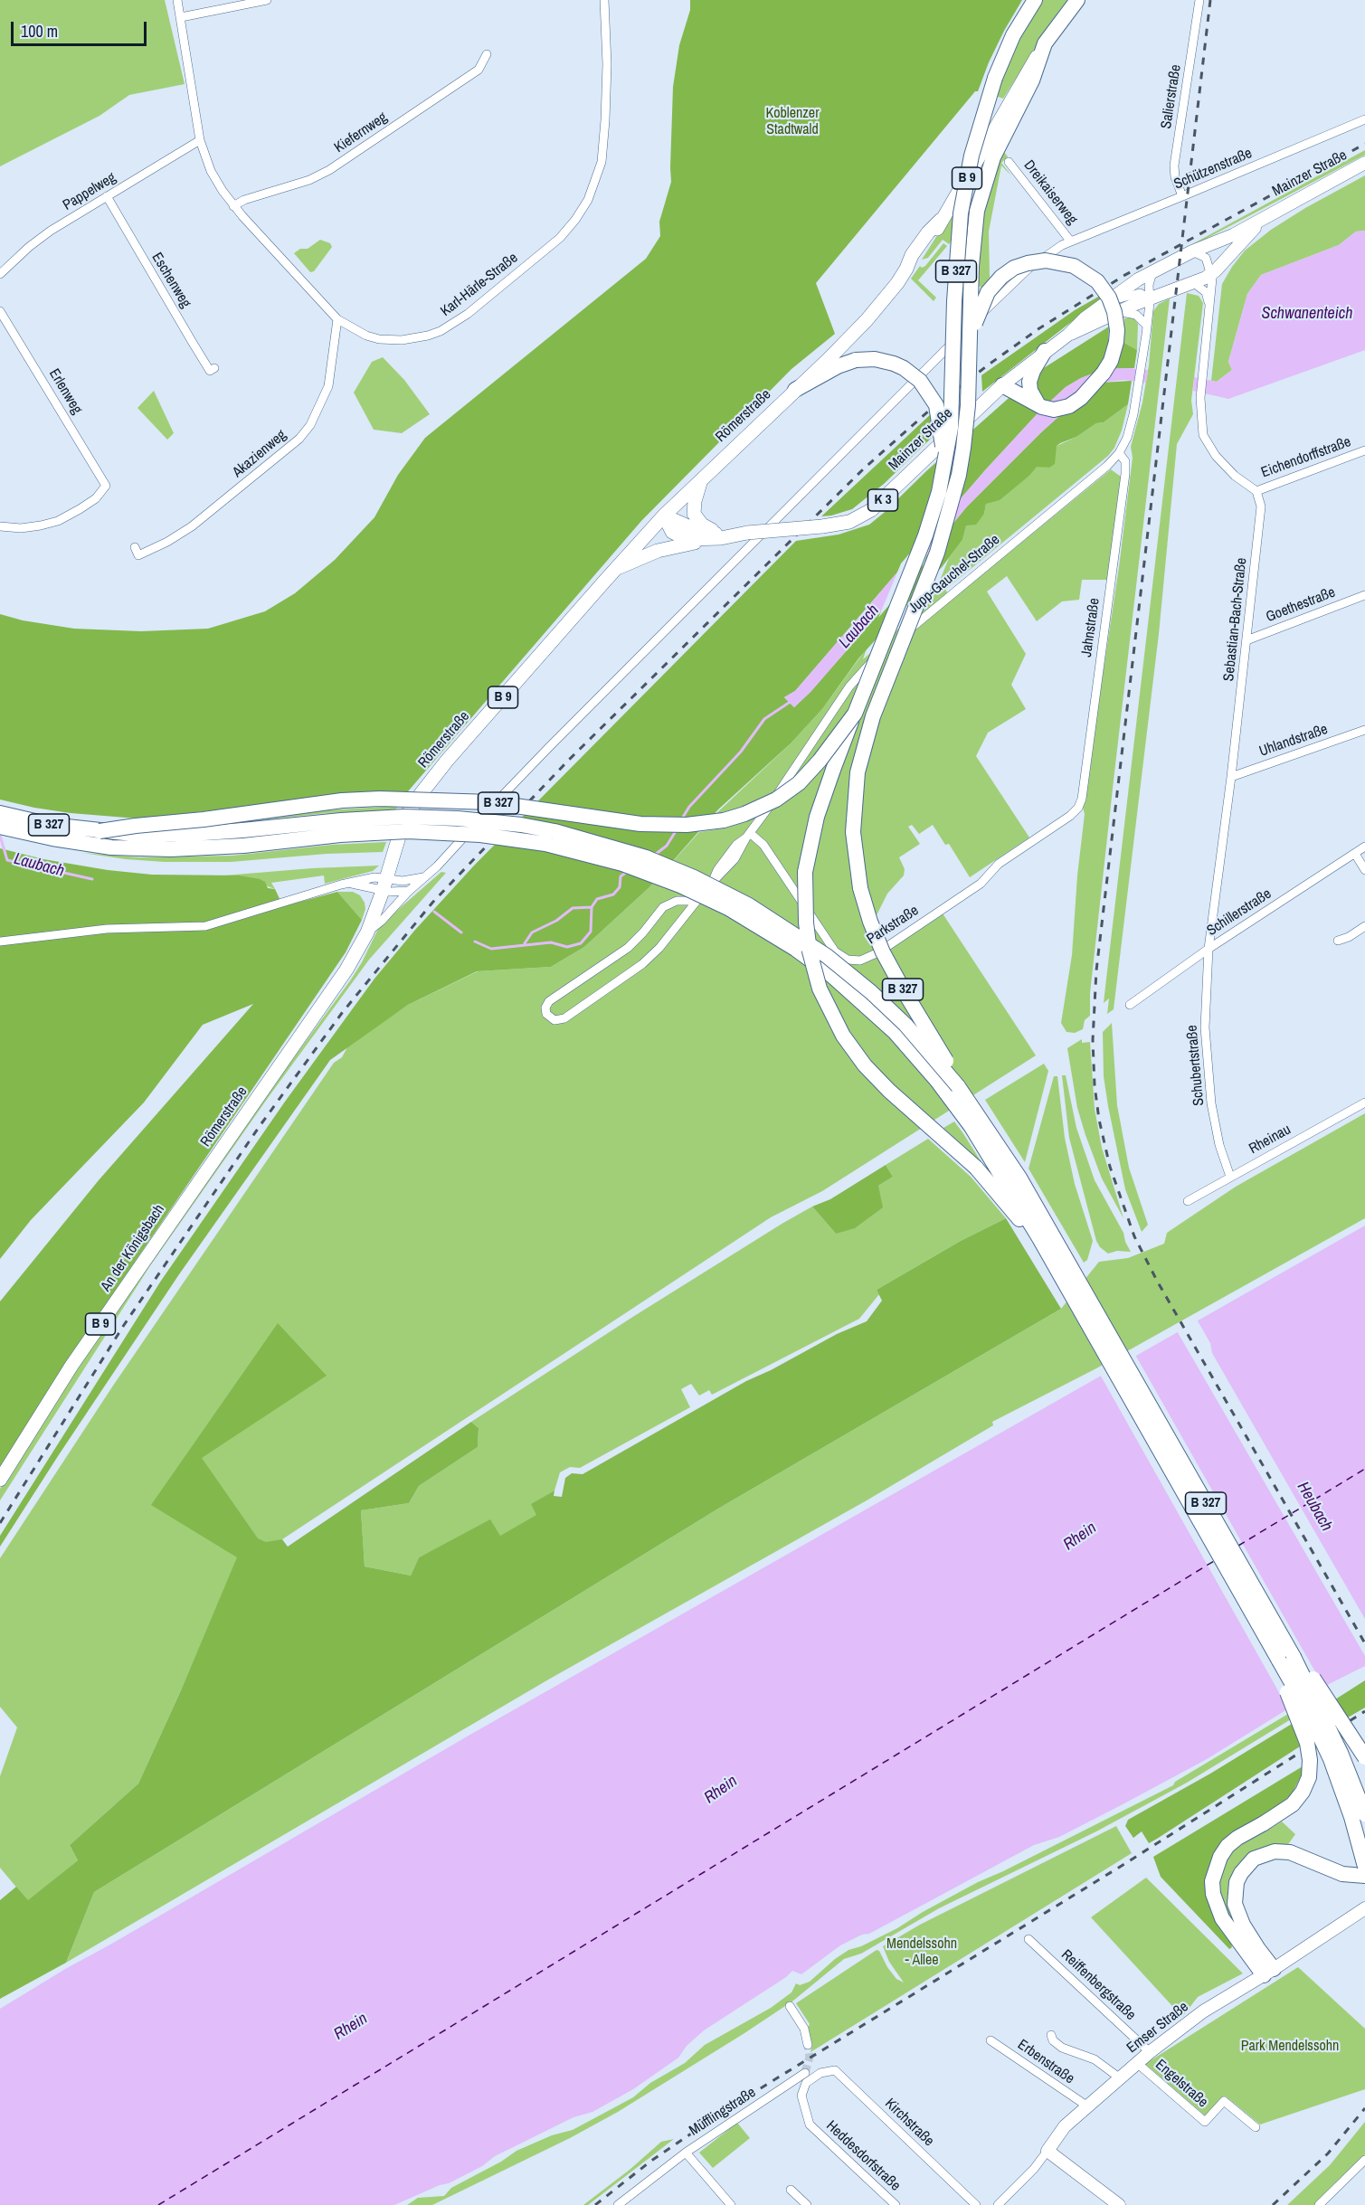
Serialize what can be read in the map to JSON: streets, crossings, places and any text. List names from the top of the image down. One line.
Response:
{"streets":{"highway":["B 9","B 327"],"main road":["Mainzer Straße","Römerstraße","K 3","An der Königsbach"],"street":["Salierstraße","Kiefernweg","Schützenstraße","Pappelweg","Dreikaiserweg","Eschenweg","Karl-Härle-Straße","Erlenweg","Akazienweg","Eichendorffstraße","Jupp-Gauchel-Straße","Goethestraße","Sebastian-Bach-Straße","Jahnstraße","Uhlandstraße","Schillerstraße","Parkstraße","Schubertstraße","Rheinau","Reiffenbergstraße","Emser Straße","Erbenstraße","Engelstraße","Müfflingstraße","Kirchstraße","Heddesdorfstraße"]},"crossings":[["Salierstraße","Schützenstraße"],["Kiefernweg","Karl-Härle-Straße"],["Schützenstraße","Dreikaiserweg"],["Mainzer Straße","Römerstraße"],["Mainzer Straße","K 3"],["Mainzer Straße","Jupp-Gauchel-Straße"],["B 9","B 327"],["B 9","Römerstraße"],["Pappelweg","Eschenweg"],["Pappelweg","Karl-Härle-Straße"],["Karl-Härle-Straße","Akazienweg"],["Römerstraße","K 3"],["Römerstraße","An der Königsbach"],["Eichendorffstraße","Sebastian-Bach-Straße"],["Jupp-Gauchel-Straße","Jahnstraße"],["Jupp-Gauchel-Straße","Parkstraße"],["Goethestraße","Sebastian-Bach-Straße"],["Sebastian-Bach-Straße","Uhlandstraße"],["Sebastian-Bach-Straße","Schillerstraße"],["Sebastian-Bach-Straße","Schubertstraße"],["Jahnstraße","Parkstraße"],["Schillerstraße","Schubertstraße"],["Schubertstraße","Rheinau"],["Reiffenbergstraße","Emser Straße"],["Emser Straße","Erbenstraße"],["Emser Straße","Engelstraße"],["Kirchstraße","Heddesdorfstraße"]],"water":["Schwanenteich","Laubach","Heubach","Rhein"],"parks":["Koblenzer Stadtwald","Mendelssohn - Allee","Park Mendelssohn"],"scale_bar":"100 m"}
